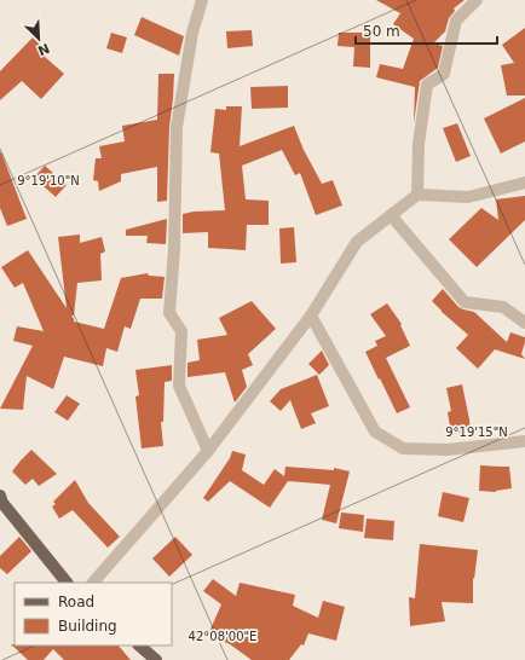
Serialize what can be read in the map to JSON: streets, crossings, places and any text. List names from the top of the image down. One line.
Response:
{"legend":["Road","Building"],"scale_bar":"50 m","north":"bottom right","coordinates":["9°19'10\"N","9°19'15\"N","42°08'00\"E"]}
